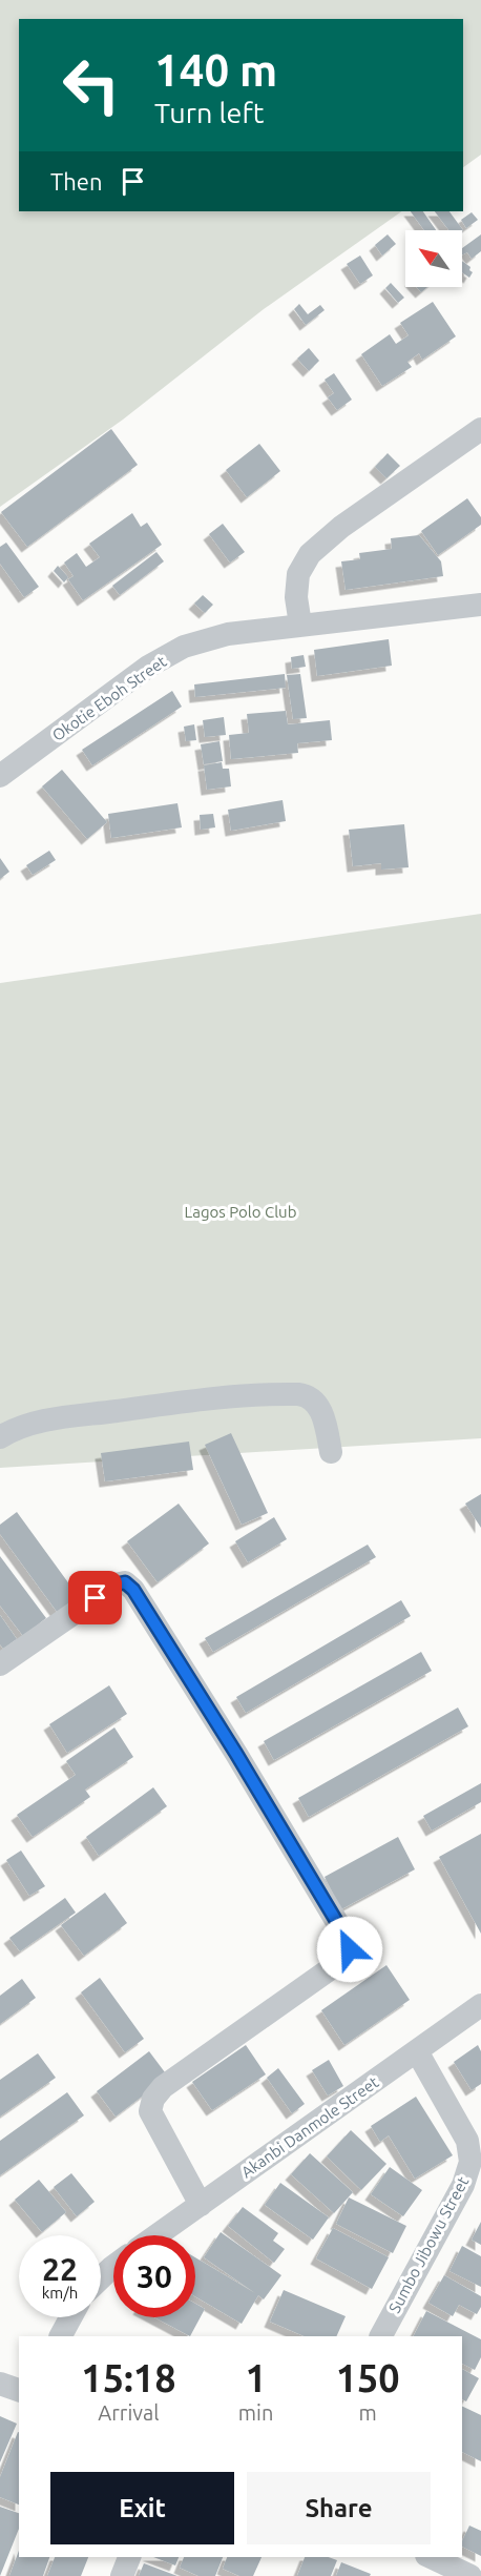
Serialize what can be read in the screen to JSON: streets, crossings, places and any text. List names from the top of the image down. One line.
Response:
{"streets":{"street":["Okotie Eboh Street","Akanbi Danmole Street","Sumbo Jibowu Street"]},"crossings":[["Akanbi Danmole Street","Sumbo Jibowu Street"]],"parks":["Lagos Polo Club"],"north":"top left","page":{"turn":["140 m","Turn left"],"then":"Then","speed":"22 km/h","limit":"30","eta":["15:18","Arrival","1","min","150","m"],"buttons":["Exit","Share"]}}
